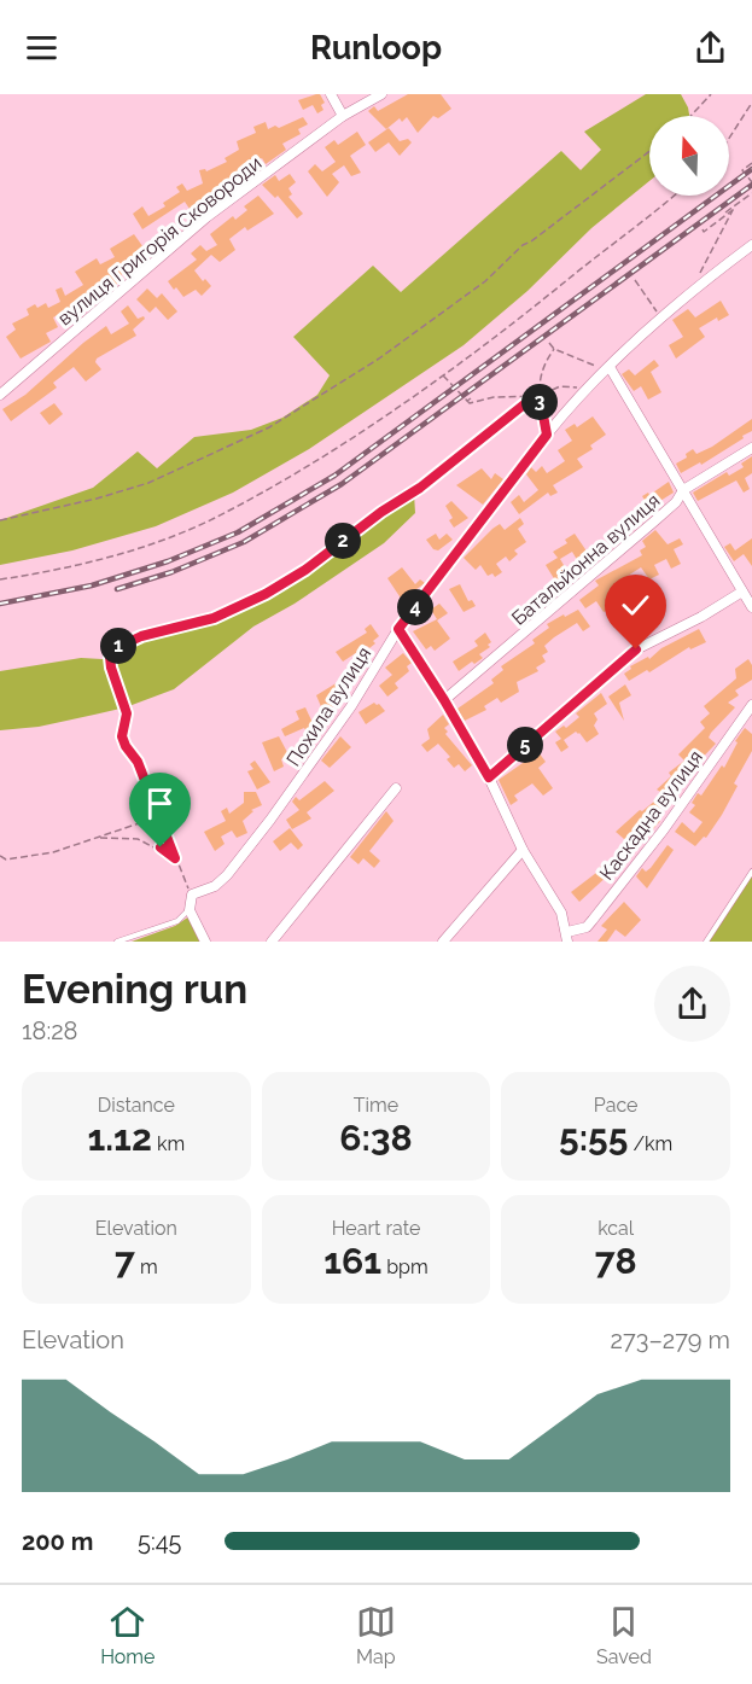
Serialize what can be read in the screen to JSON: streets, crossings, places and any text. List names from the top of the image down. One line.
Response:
{"streets":{"street":["вулиця Григорія Сковороди","Батальйонна вулиця","Похила вулиця","Каскадна вулиця"]},"north":"top","page":{"header":"Runloop","pins":["3","2","4","1","5"],"heading":["Evening run","18:28"],"stats":[["Distance","1.12 km"],["Time","6:38"],["Pace","5:55 /km"],["Elevation","7 m"],["Heart rate","161 bpm"],["kcal","78"]],"chart":["Elevation","273–279 m"],"list":[{"name":"200 m","note":"5:45"}],"tabs":["Home","Map","Saved"]}}
